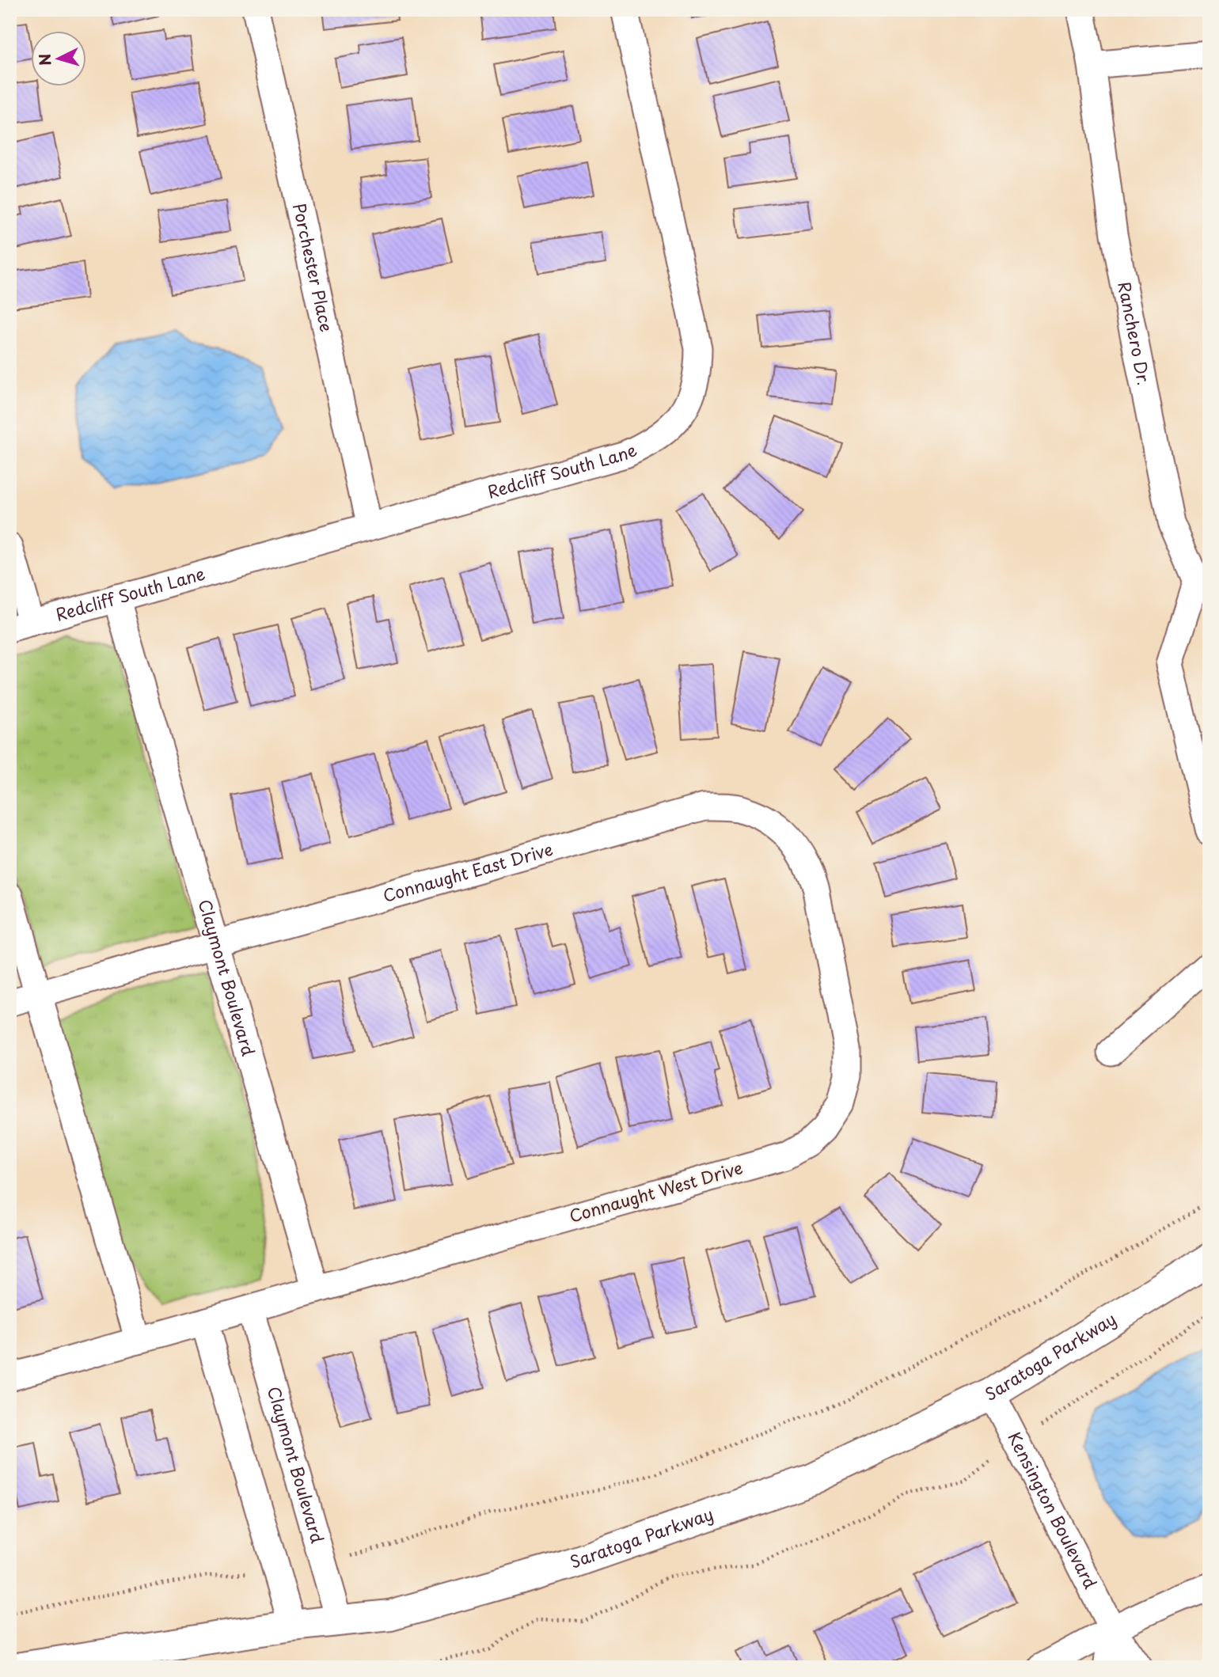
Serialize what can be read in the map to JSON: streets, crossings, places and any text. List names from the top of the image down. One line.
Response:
{"streets":{"street":["Porchester Place","Ranchero Dr.","Redcliff South Lane","Connaught East Drive","Claymont Boulevard","Connaught West Drive","Saratoga Parkway","Kensington Boulevard"]},"crossings":[["Porchester Place","Redcliff South Lane"],["Redcliff South Lane","Claymont Boulevard"],["Connaught East Drive","Claymont Boulevard"],["Connaught East Drive","Connaught West Drive"],["Claymont Boulevard","Connaught West Drive"],["Claymont Boulevard","Saratoga Parkway"],["Saratoga Parkway","Kensington Boulevard"]],"north":"left"}
